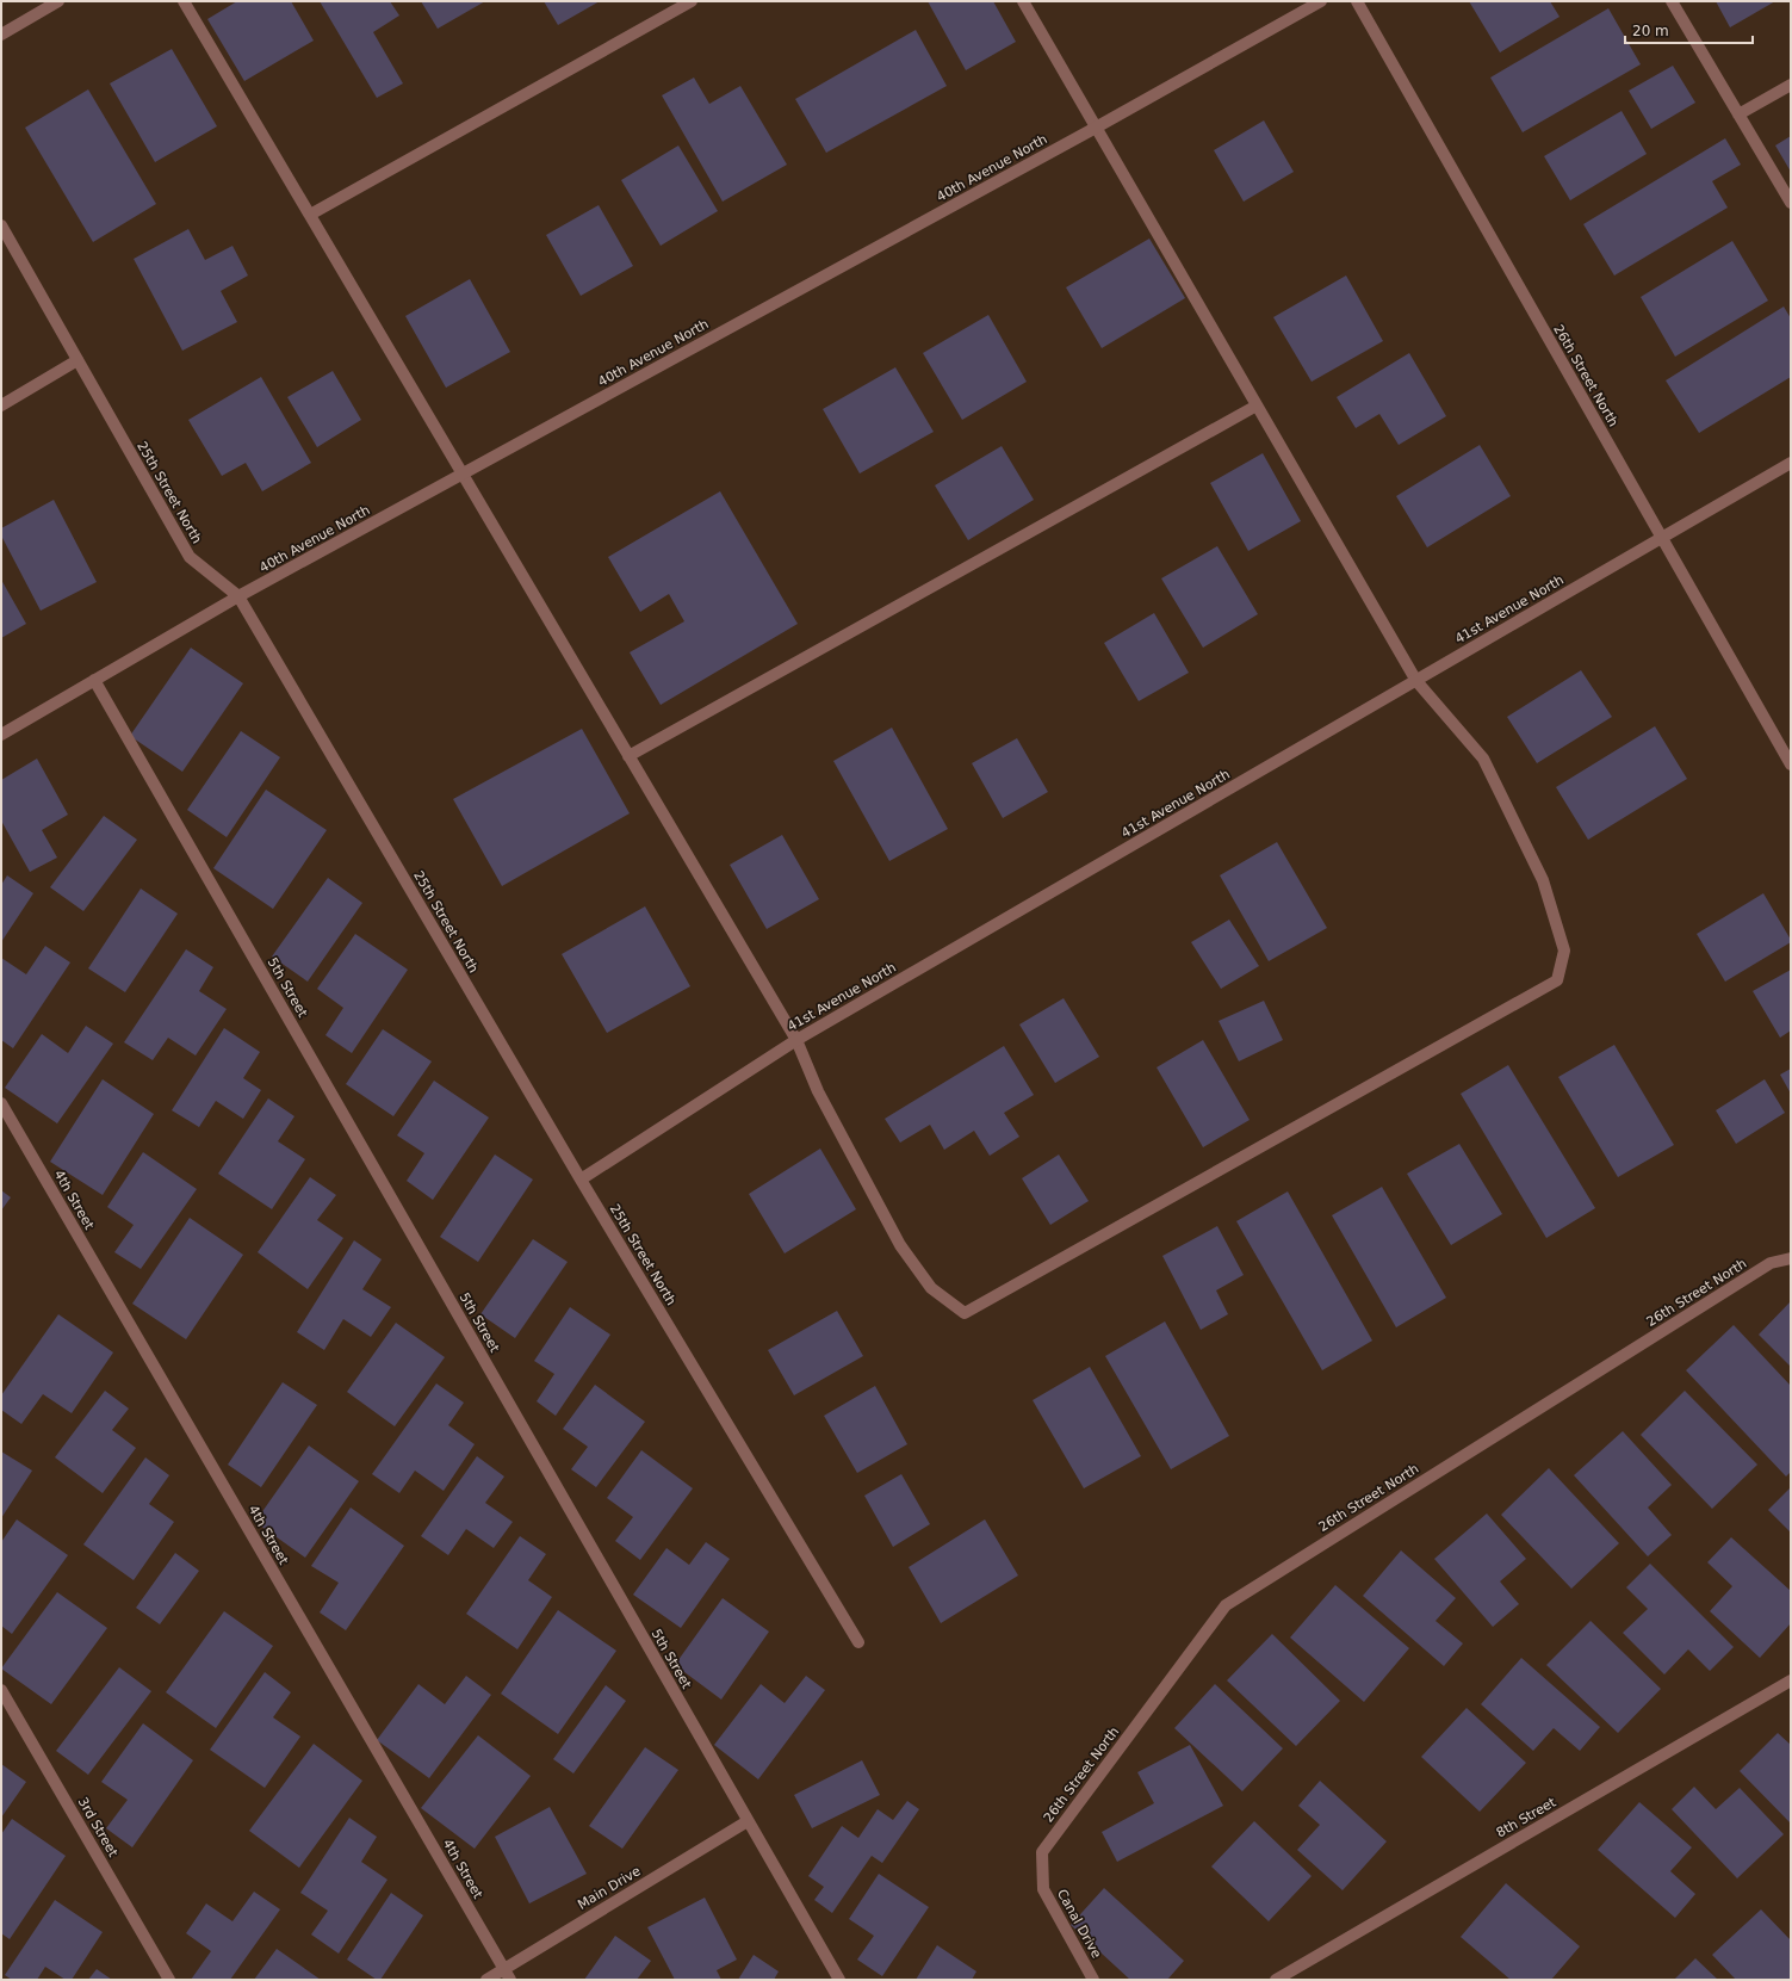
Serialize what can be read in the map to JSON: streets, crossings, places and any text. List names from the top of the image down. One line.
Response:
{"streets":{"street":["40th Avenue North","26th Street North","25th Street North","41st Avenue North","5th Street","4th Street","8th Street","3rd Street","Main Drive","Canal Drive"]},"crossings":[["40th Avenue North","25th Street North"],["40th Avenue North","5th Street"],["26th Street North","41st Avenue North"],["26th Street North","Canal Drive"],["25th Street North","41st Avenue North"],["5th Street","Main Drive"],["4th Street","Main Drive"]],"scale_bar":"20 m"}
